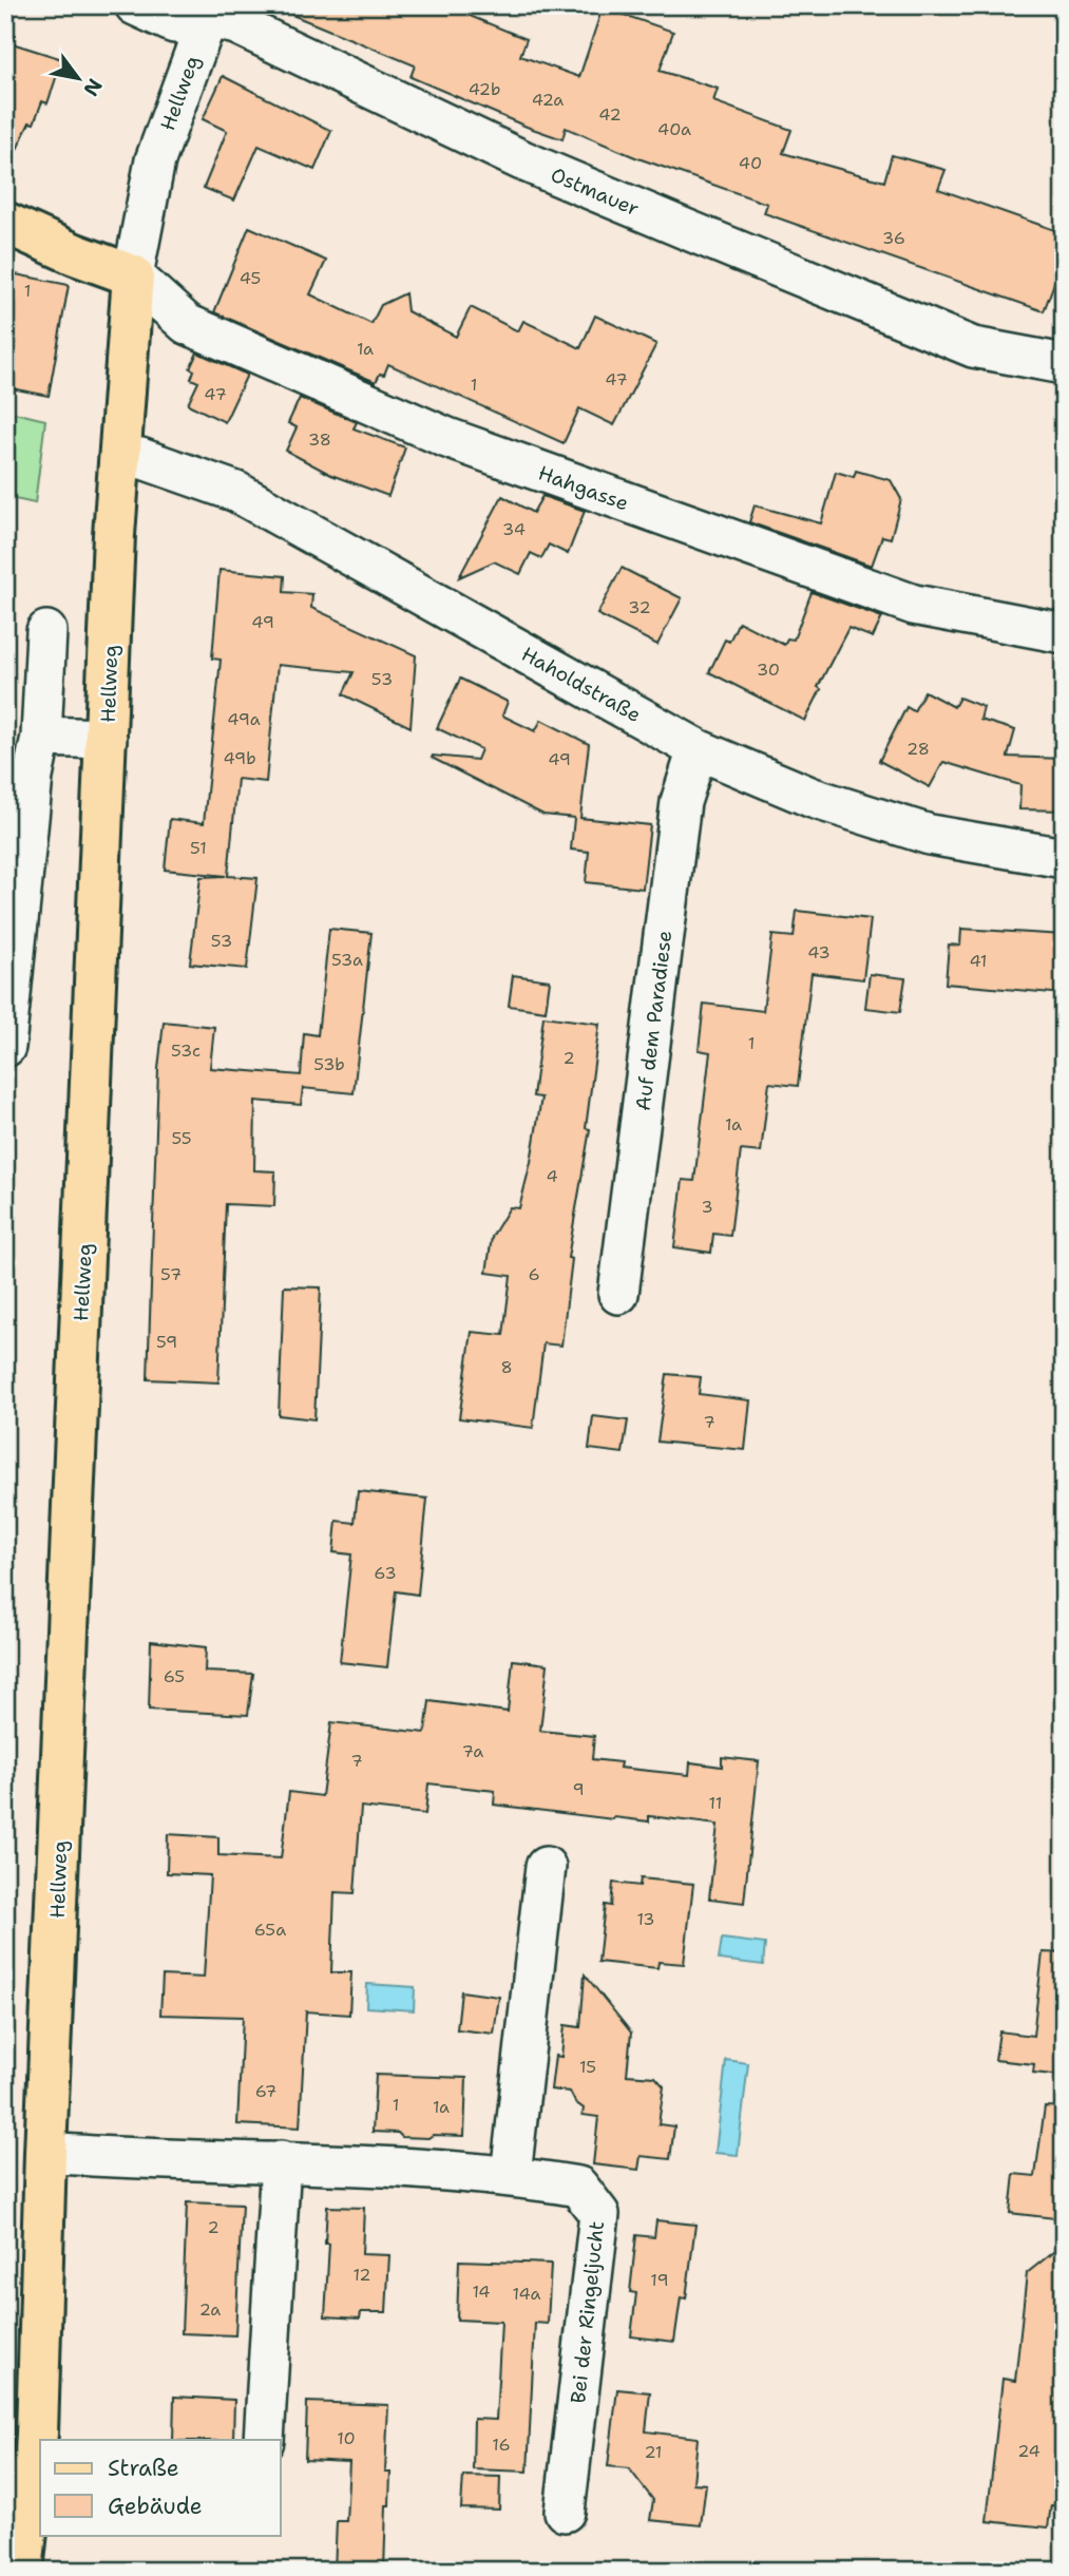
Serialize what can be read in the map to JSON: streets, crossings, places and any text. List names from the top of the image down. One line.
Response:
{"streets":{"main road":["Hellweg"],"street":["Ostmauer","Hahgasse","Haholdstraße","Auf dem Paradiese","Bei der Ringeljucht"]},"crossings":[["Hellweg","Ostmauer"],["Hellweg","Hahgasse"],["Hellweg","Haholdstraße"],["Hellweg","Bei der Ringeljucht"],["Haholdstraße","Auf dem Paradiese"]],"house_numbers":["42b","42a","42","40a","40","36","45","1","1a","47","1","47","38","34","32","49","30","53","49a","28","49b","49","51","53","43","53a","41","1","53c","2","53b","1a","55","4","3","57","6","59","8","7","63","65","7a","7","9","11","13","65a","15","67","1","1a","2","12","19","14","14a","2a","10","16","24","21"],"legend":["Straße","Gebäude"],"north":"bottom right"}
